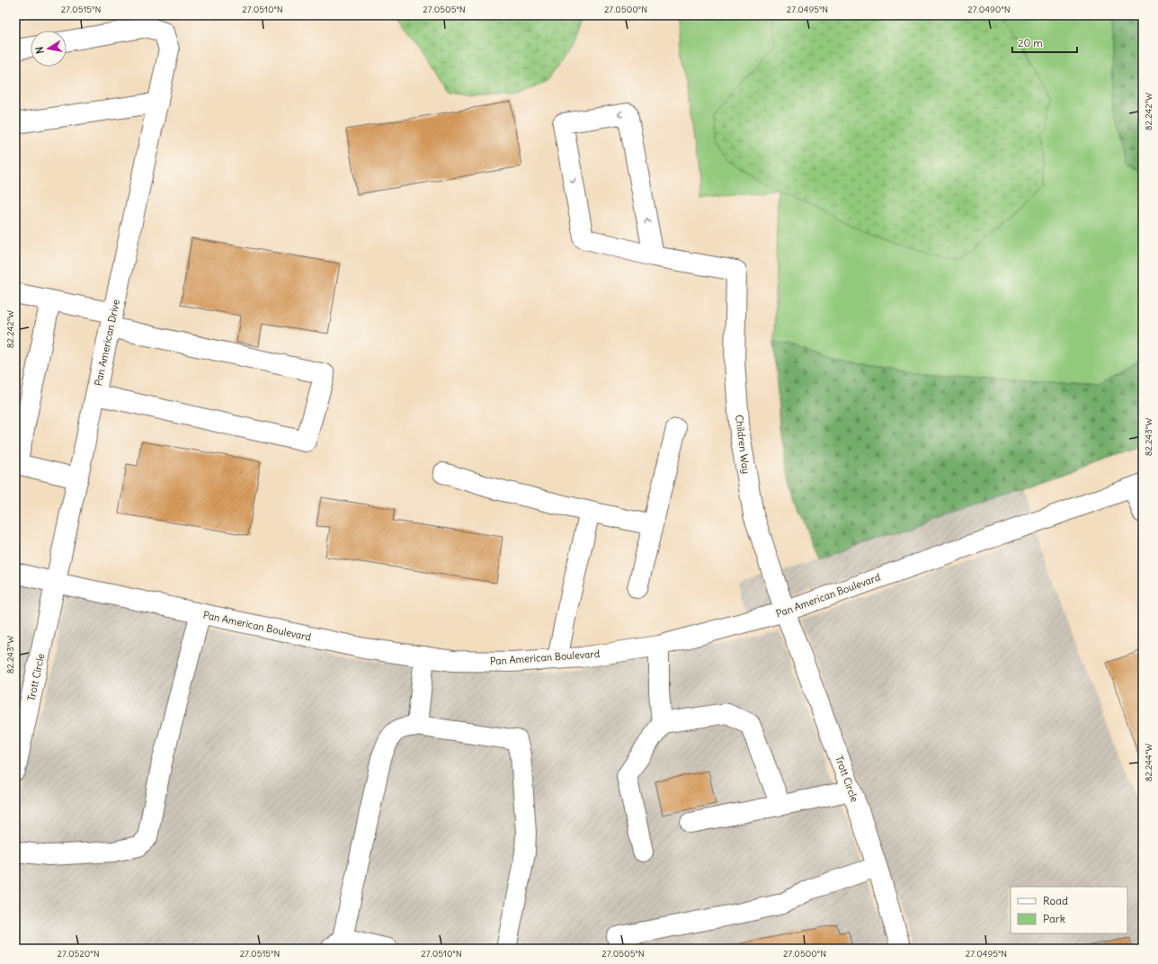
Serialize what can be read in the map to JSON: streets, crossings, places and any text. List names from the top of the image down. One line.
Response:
{"streets":{"street":["Pan American Drive","Children Way","Pan American Boulevard","Trott Circle"]},"crossings":[["Pan American Drive","Pan American Boulevard"],["Pan American Drive","Trott Circle"],["Children Way","Pan American Boulevard"],["Children Way","Trott Circle"],["Pan American Boulevard","Trott Circle"]],"legend":["Road","Park"],"scale_bar":"20 m","north":"left","coordinates":["27.0515°N","27.0510°N","27.0505°N","27.0500°N","27.0495°N","27.0490°N","82.242°W","82.243°W","82.244°W","27.0520°N"]}
